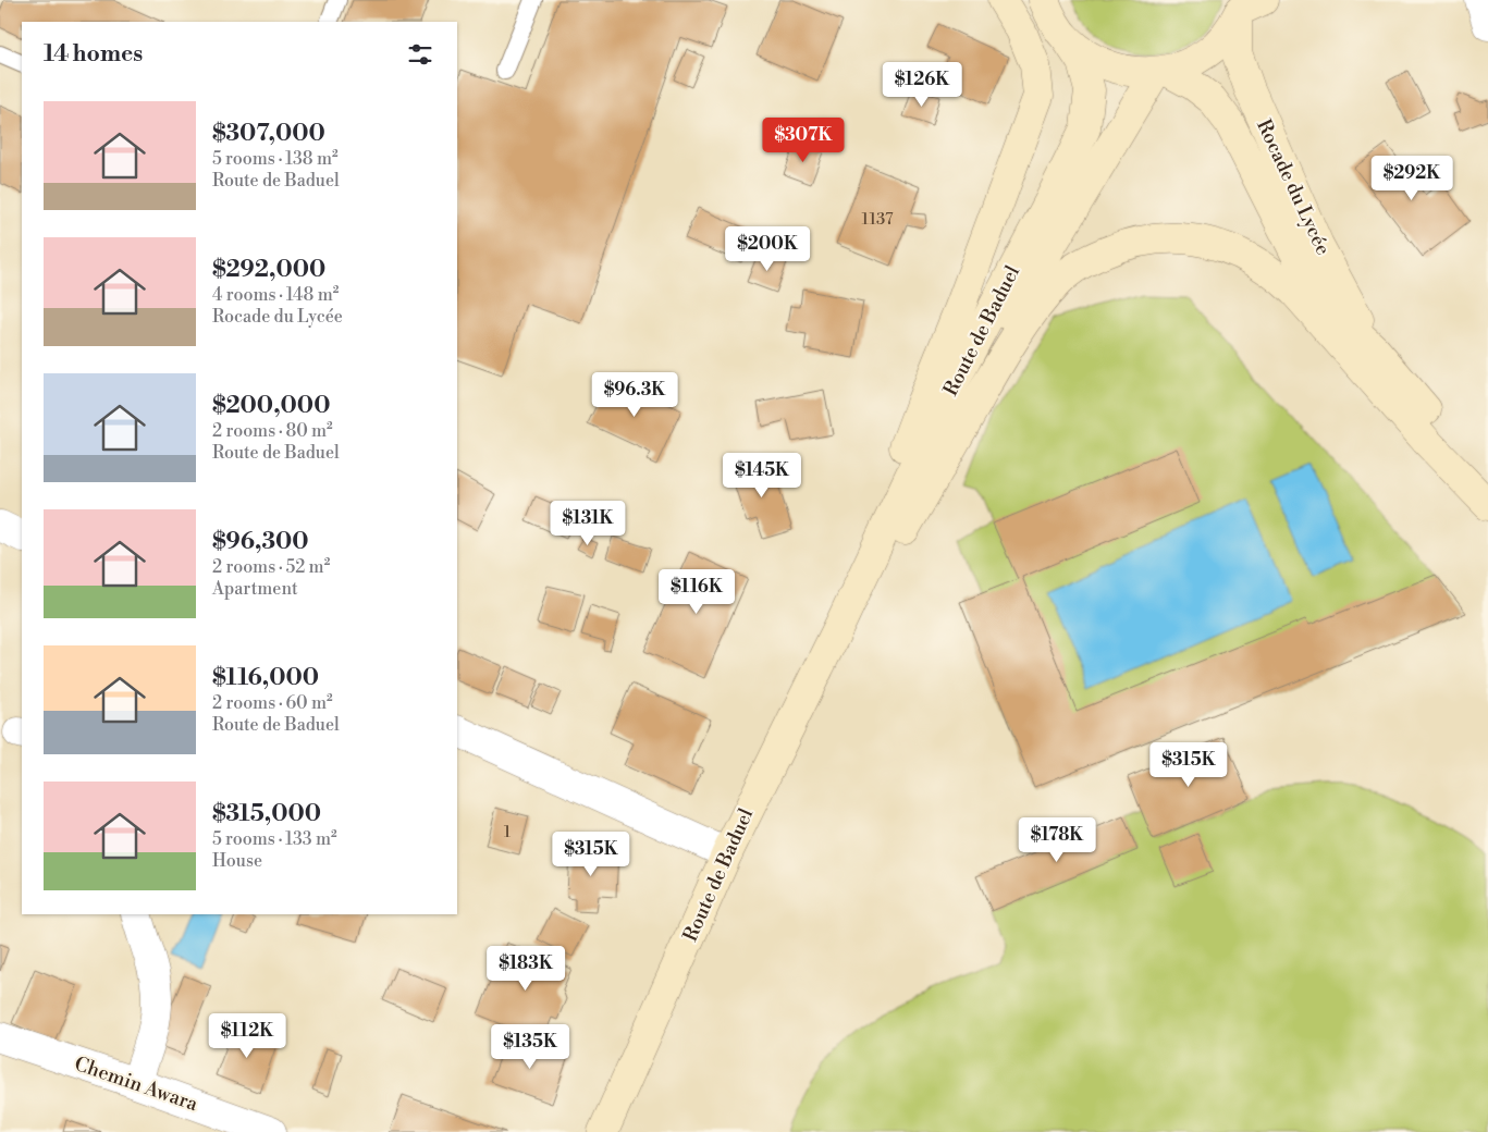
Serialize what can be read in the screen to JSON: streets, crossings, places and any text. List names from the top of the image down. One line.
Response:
{"streets":{"main road":["Rocade du Lycée","Route de Baduel"],"street":["Chemin Awara"]},"crossings":[["Rocade du Lycée","Route de Baduel"]],"house_numbers":["1137","1"],"page":{"heading":"14 homes","price":["$126K","$307K","$292K","$200K","$96.3K","$145K","$131K","$116K","$315K","$178K","$315K","$183K","$112K","$135K"],"list":[{"name":"$307,000","note":"5 rooms · 138 m² · Route de Baduel"},{"name":"$292,000","note":"4 rooms · 148 m² · Rocade du Lycée"},{"name":"$200,000","note":"2 rooms · 80 m² · Route de Baduel"},{"name":"$96,300","note":"2 rooms · 52 m² · Apartment"},{"name":"$116,000","note":"2 rooms · 60 m² · Route de Baduel"},{"name":"$315,000","note":"5 rooms · 133 m² · House"}]}}
